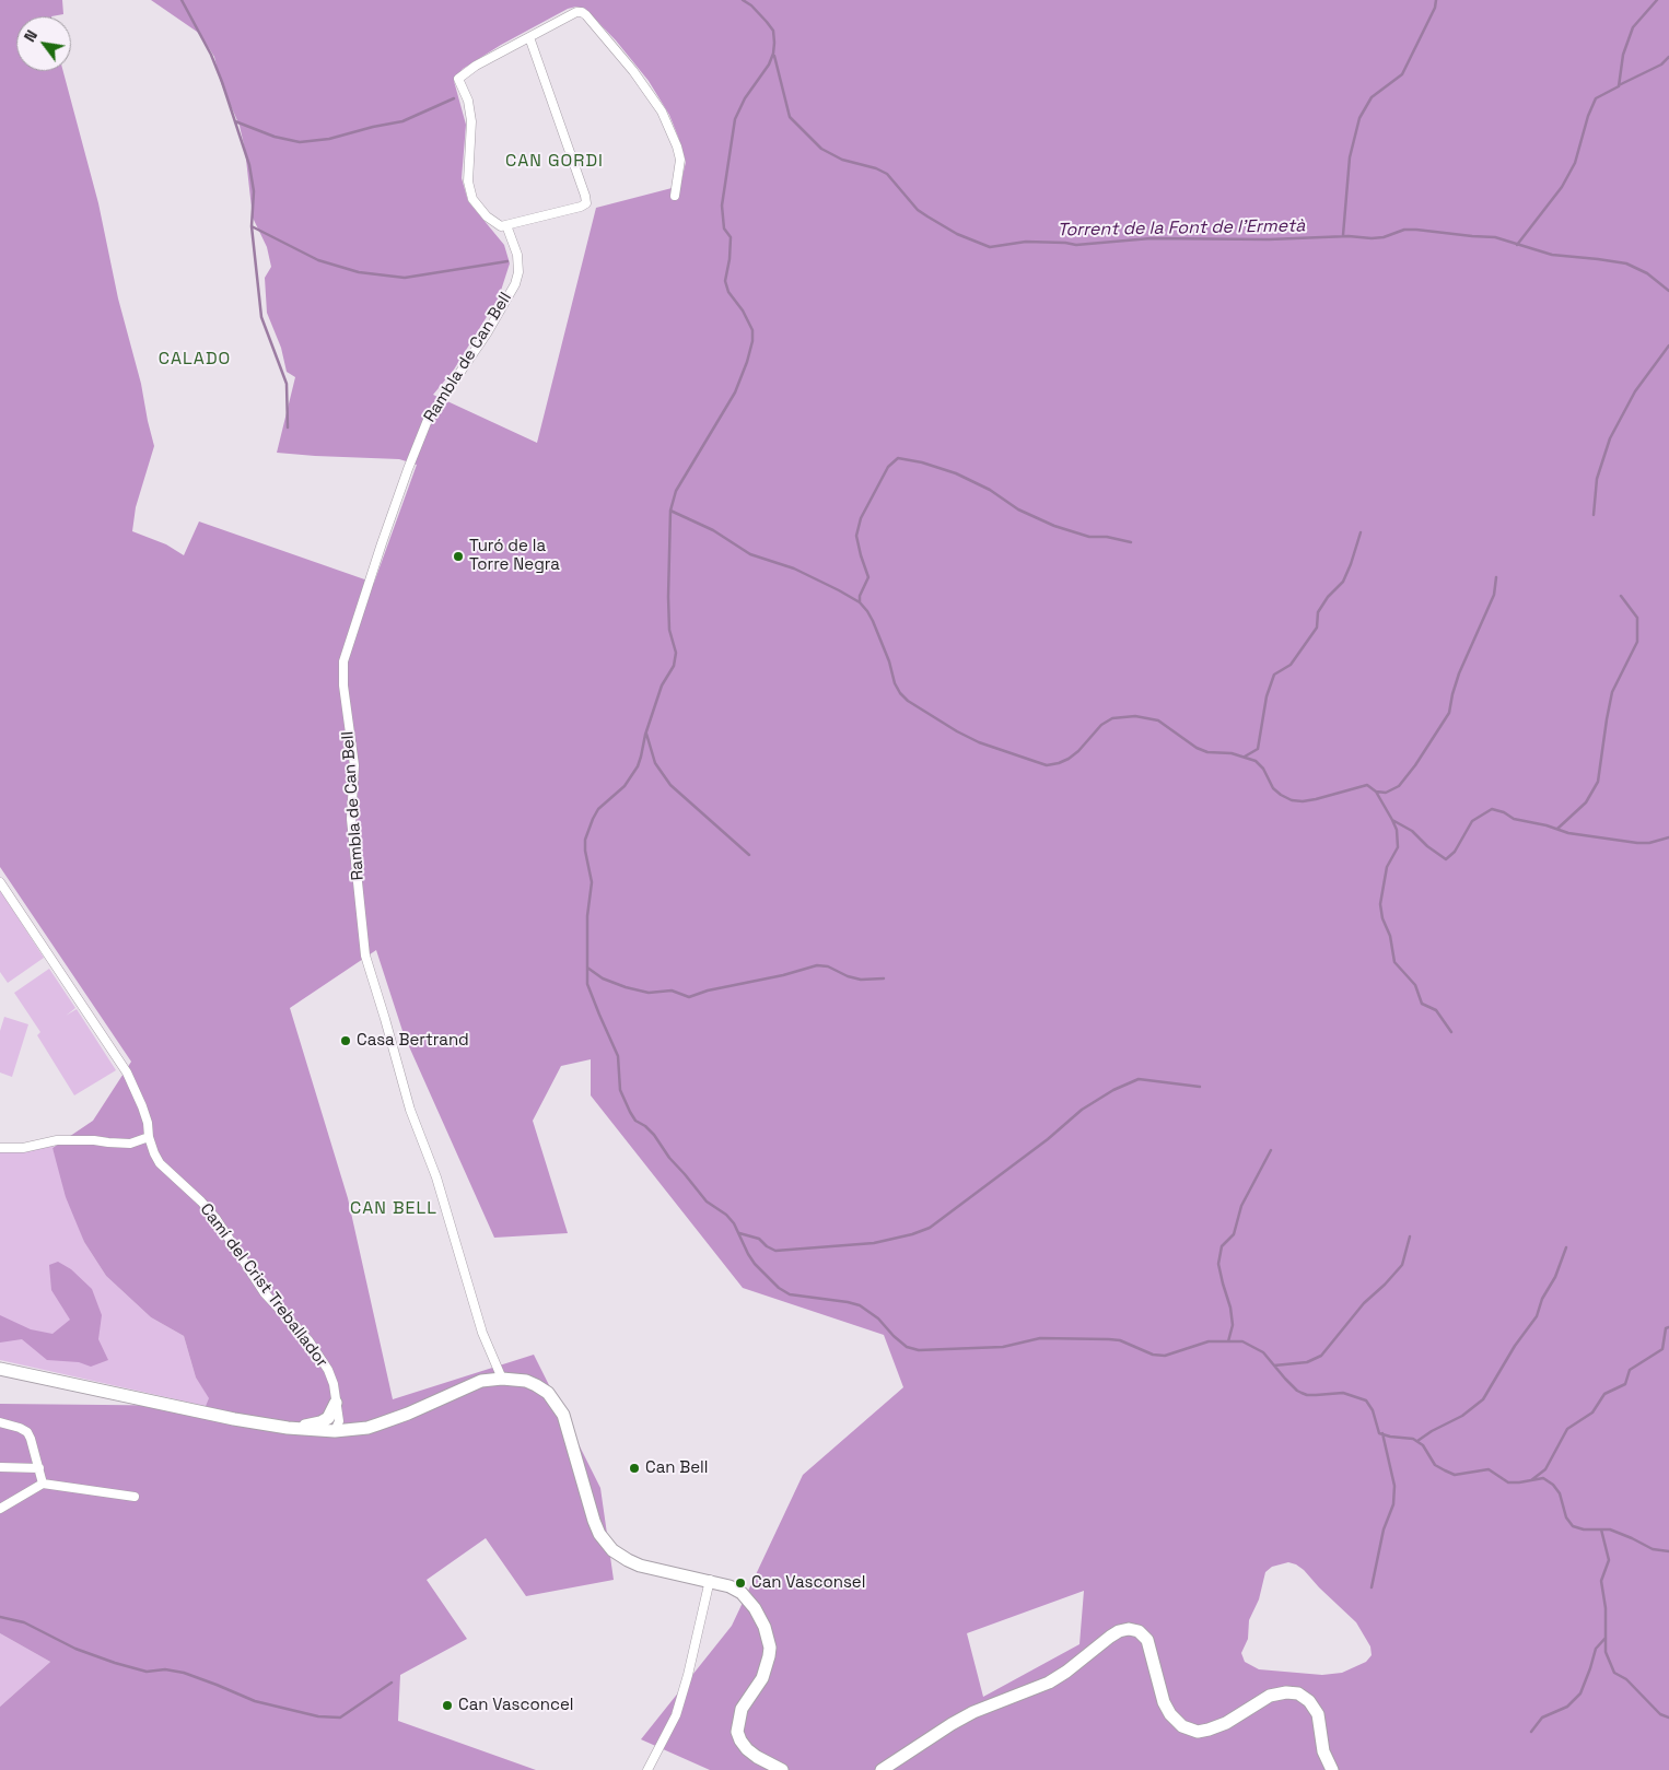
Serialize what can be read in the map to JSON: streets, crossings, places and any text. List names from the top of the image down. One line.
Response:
{"streets":{"street":["Rambla de Can Bell","Camí del Crist Treballador"]},"districts":["CAN GORDI","CALADO","CAN BELL"],"water":["Torrent de la Font de l'Ermetà"],"places":["Turó de la Torre Negra","Casa Bertrand","Can Bell","Can Vasconsel","Can Vasconcel"],"north":"top left"}
